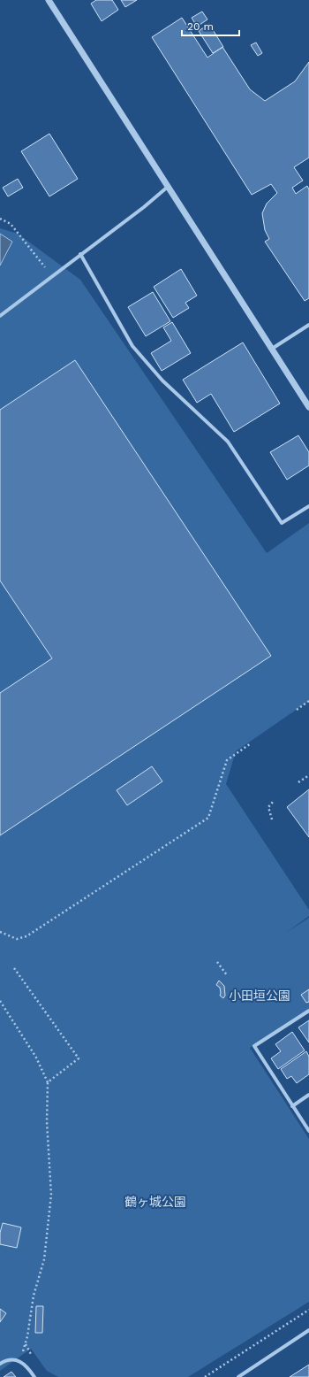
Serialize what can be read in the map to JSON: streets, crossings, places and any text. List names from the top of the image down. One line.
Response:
{"parks":["小田垣公園","鶴ヶ城公園"],"scale_bar":"20 m"}
